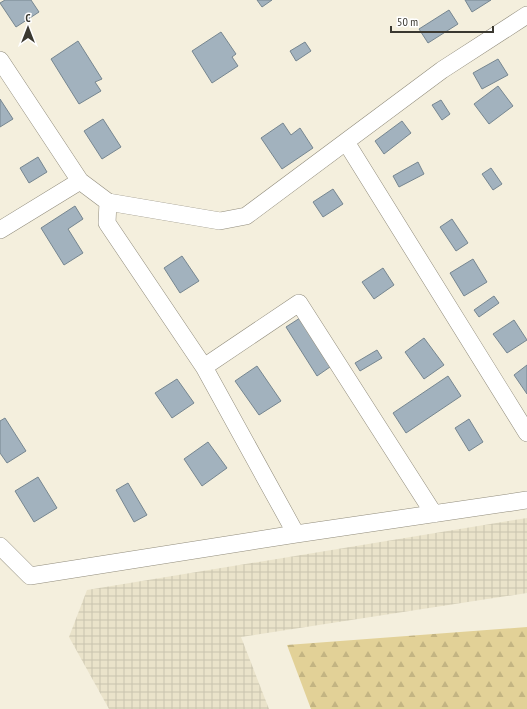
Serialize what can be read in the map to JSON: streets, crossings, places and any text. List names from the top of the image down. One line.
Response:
{"scale_bar":"50 m","north":"top"}
